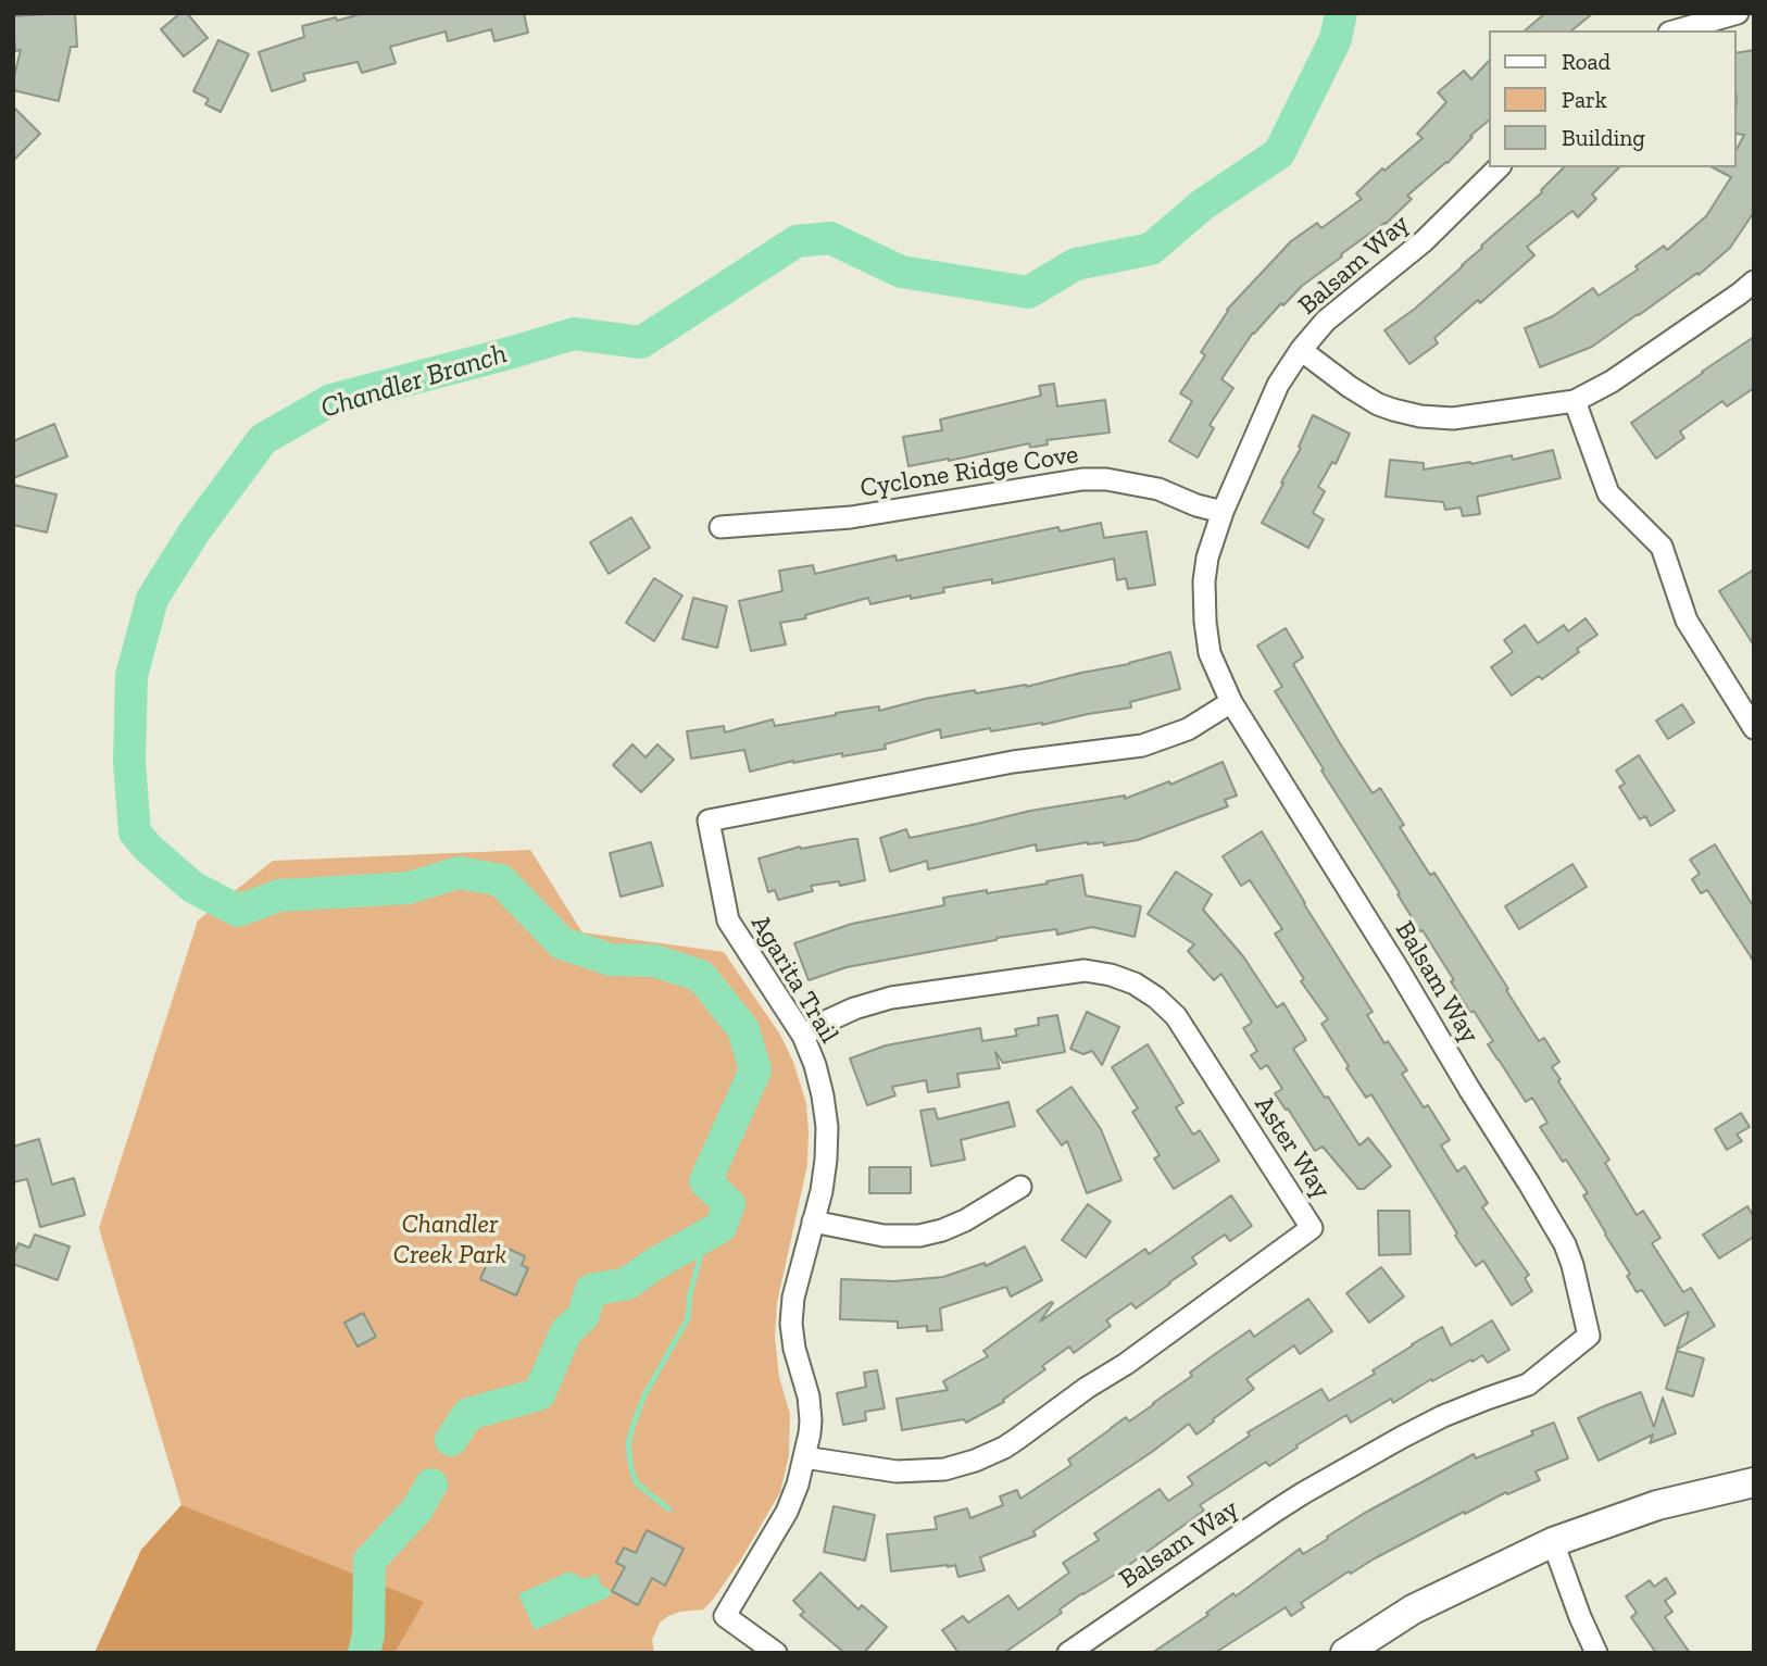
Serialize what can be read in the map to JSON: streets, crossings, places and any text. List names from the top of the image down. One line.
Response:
{"streets":{"street":["Balsam Way","Cyclone Ridge Cove","Agarita Trail","Aster Way"]},"crossings":[["Balsam Way","Cyclone Ridge Cove"],["Balsam Way","Agarita Trail"],["Agarita Trail","Aster Way"]],"water":["Chandler Branch"],"parks":["Chandler Creek Park"],"legend":["Road","Park","Building"]}
